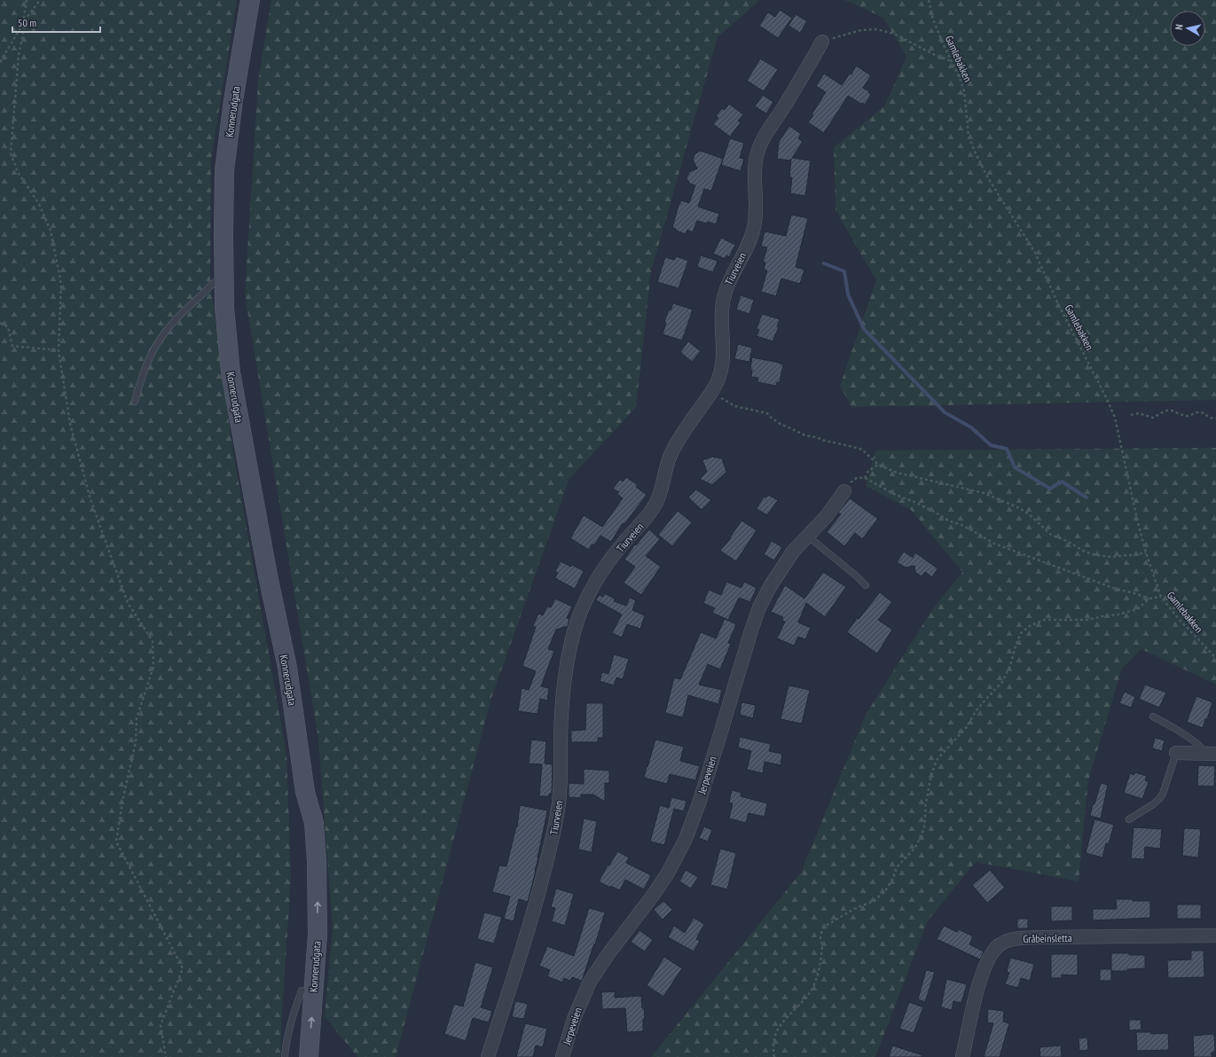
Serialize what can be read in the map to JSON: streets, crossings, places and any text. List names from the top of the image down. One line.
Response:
{"streets":{"main road":["Konnerudgata"],"street":["Tiurveien","Jerpeveien","Gråbeinsletta"],"path":["Gamlebakken"]},"scale_bar":"50 m","north":"left"}
